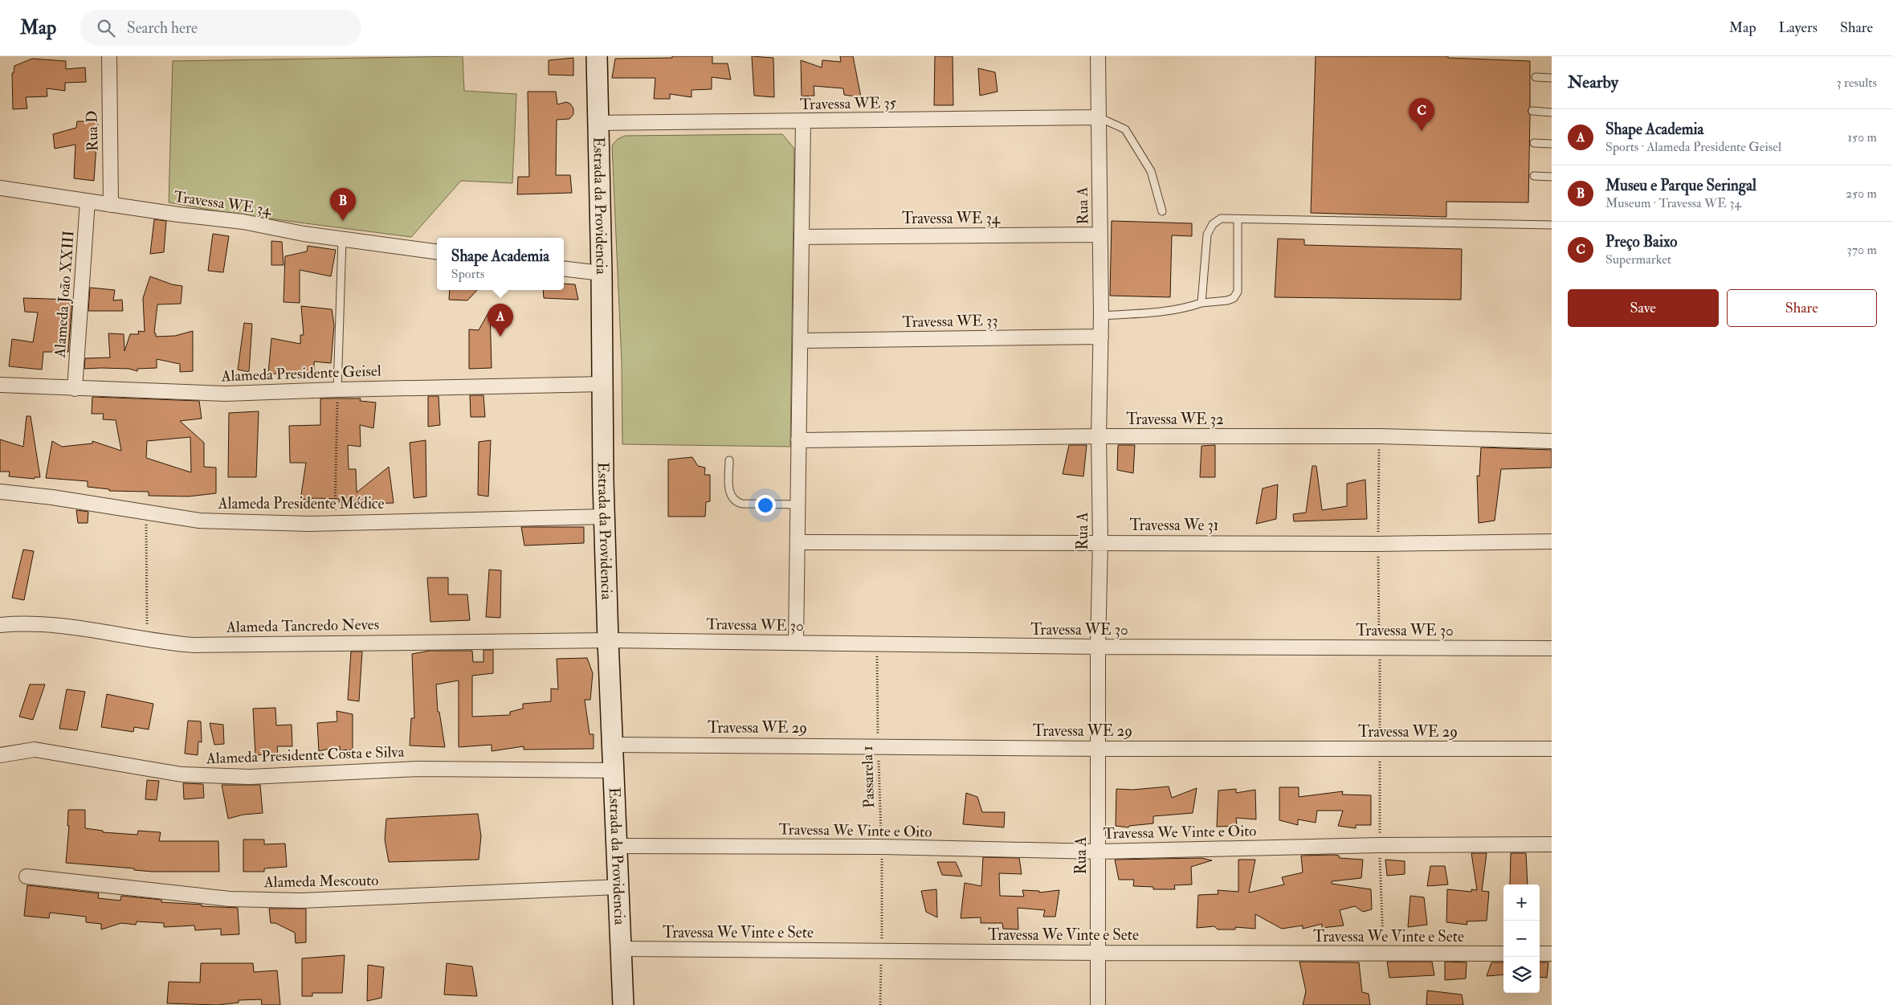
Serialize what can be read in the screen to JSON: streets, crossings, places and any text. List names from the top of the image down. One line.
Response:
{"streets":{"main road":["Estrada da Providencia"],"street":["Travessa WE 35","Rua D","Travessa WE 34","Rua A","Alameda João XXIII","Travessa WE 33","Alameda Presidente Geisel","Travessa WE 32","Alameda Presidente Médice","Travessa We 31","Travessa WE 30","Alameda Tancredo Neves","Travessa WE 29","Alameda Presidente Costa e Silva","Travessa We Vinte e Oito","Alameda Mescouto","Travessa We Vinte e Sete"],"path":["Passarela 1"]},"crossings":[["Travessa WE 35","Estrada da Providencia"],["Travessa WE 35","Rua A"],["Rua D","Travessa WE 34"],["Travessa WE 34","Rua A"],["Travessa WE 34","Alameda João XXIII"],["Estrada da Providencia","Alameda Presidente Geisel"],["Estrada da Providencia","Alameda Presidente Médice"],["Estrada da Providencia","Travessa WE 30"],["Estrada da Providencia","Alameda Tancredo Neves"],["Estrada da Providencia","Travessa WE 29"],["Estrada da Providencia","Alameda Presidente Costa e Silva"],["Estrada da Providencia","Travessa We Vinte e Oito"],["Estrada da Providencia","Alameda Mescouto"],["Estrada da Providencia","Travessa We Vinte e Sete"],["Rua A","Travessa WE 33"],["Rua A","Travessa WE 32"],["Rua A","Travessa We 31"],["Rua A","Travessa WE 30"],["Rua A","Travessa WE 29"],["Rua A","Travessa We Vinte e Oito"],["Rua A","Travessa We Vinte e Sete"],["Alameda João XXIII","Alameda Presidente Geisel"],["Travessa WE 30","Alameda Tancredo Neves"],["Travessa WE 30","Passarela 1"],["Travessa WE 29","Passarela 1"],["Passarela 1","Travessa We Vinte e Oito"],["Passarela 1","Travessa We Vinte e Sete"]],"page":{"header":"Map","search":"Search here","nav":["Map","Layers","Share"],"heading":["Nearby","3 results"],"pins":["C","B","A"],"list":[{"mark":"A","name":"Shape Academia","note":"Sports · Alameda Presidente Geisel","value":"150 m"},{"mark":"B","name":"Museu e Parque Seringal","note":"Museum · Travessa WE 34","value":"250 m"},{"mark":"C","name":"Preço Baixo","note":"Supermarket","value":"370 m"}],"popup":["Shape Academia","Sports"],"buttons":["Save","Share"],"map_buttons":["+","−"]}}
